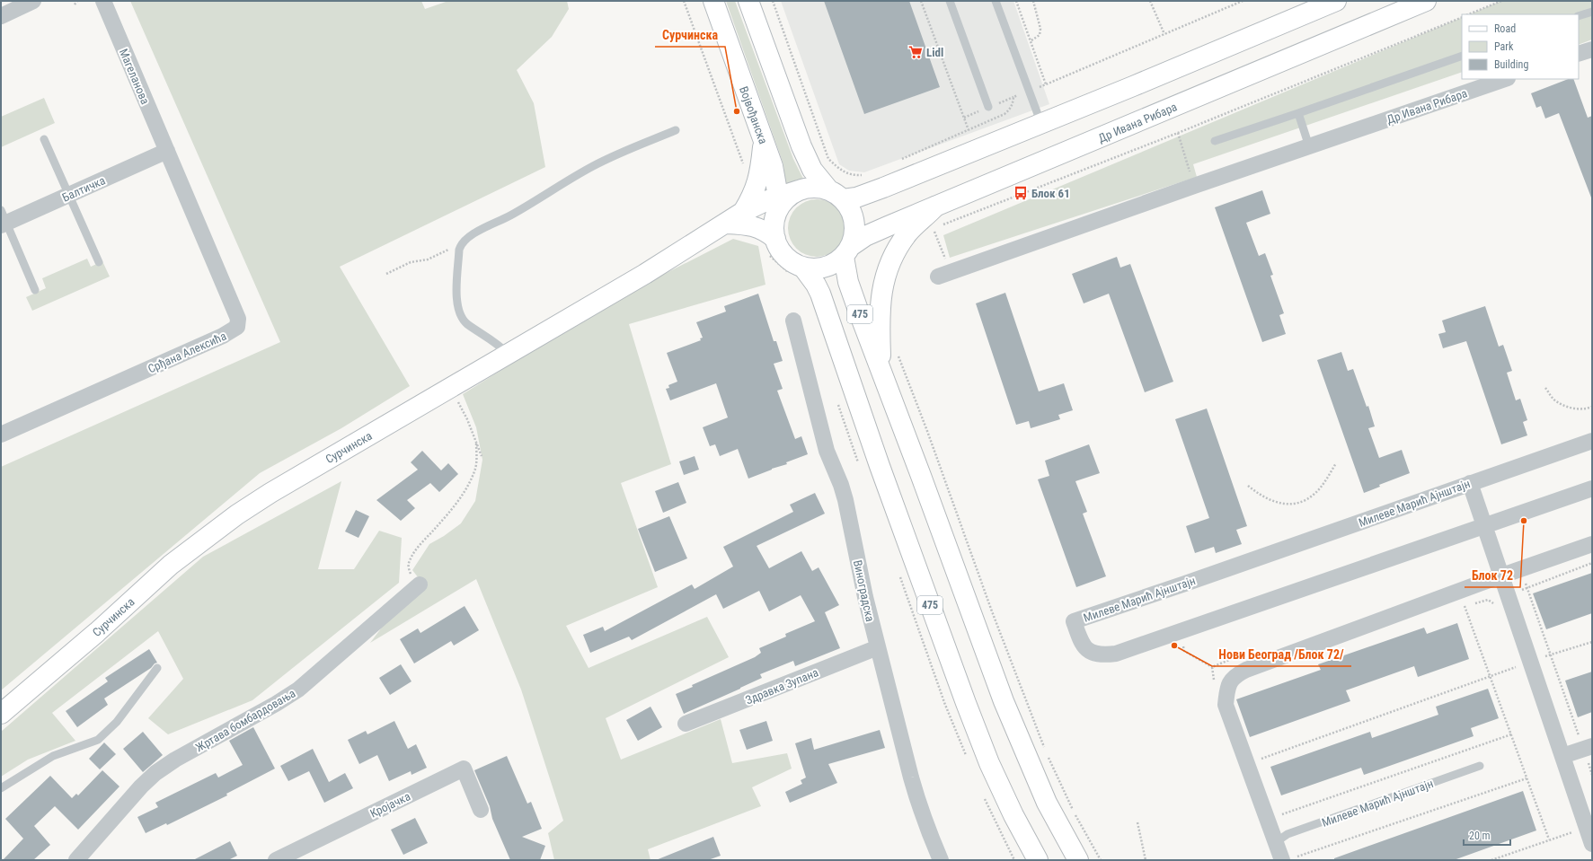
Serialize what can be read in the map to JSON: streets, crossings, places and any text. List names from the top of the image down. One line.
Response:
{"streets":{"main road":["Др Ивана Рибара","Војвођанска","475","Сурчинска"],"street":["Магеланова","Балтичка","Срђана Алексића","Милеве Марић Ајнштајн","Виноградска","Здравка Зупана","Жртава бомбардовања","Кројачка"]},"crossings":[["Магеланова","Балтичка"],["Магеланова","Срђана Алексића"],["Др Ивана Рибара","Војвођанска"],["Др Ивана Рибара","475"],["Др Ивана Рибара","Сурчинска"],["Војвођанска","475"],["Војвођанска","Сурчинска"],["Балтичка","Срђана Алексића"],["475","Сурчинска"],["Виноградска","Здравка Зупана"]],"places":{"supermarket":["Lidl"],"other":["Сурчинска","Блок 72","Нови Београд /Блок 72/"],"bus stop":["Блок 61"]},"legend":["Road","Park","Building"],"scale_bar":"20 m"}
